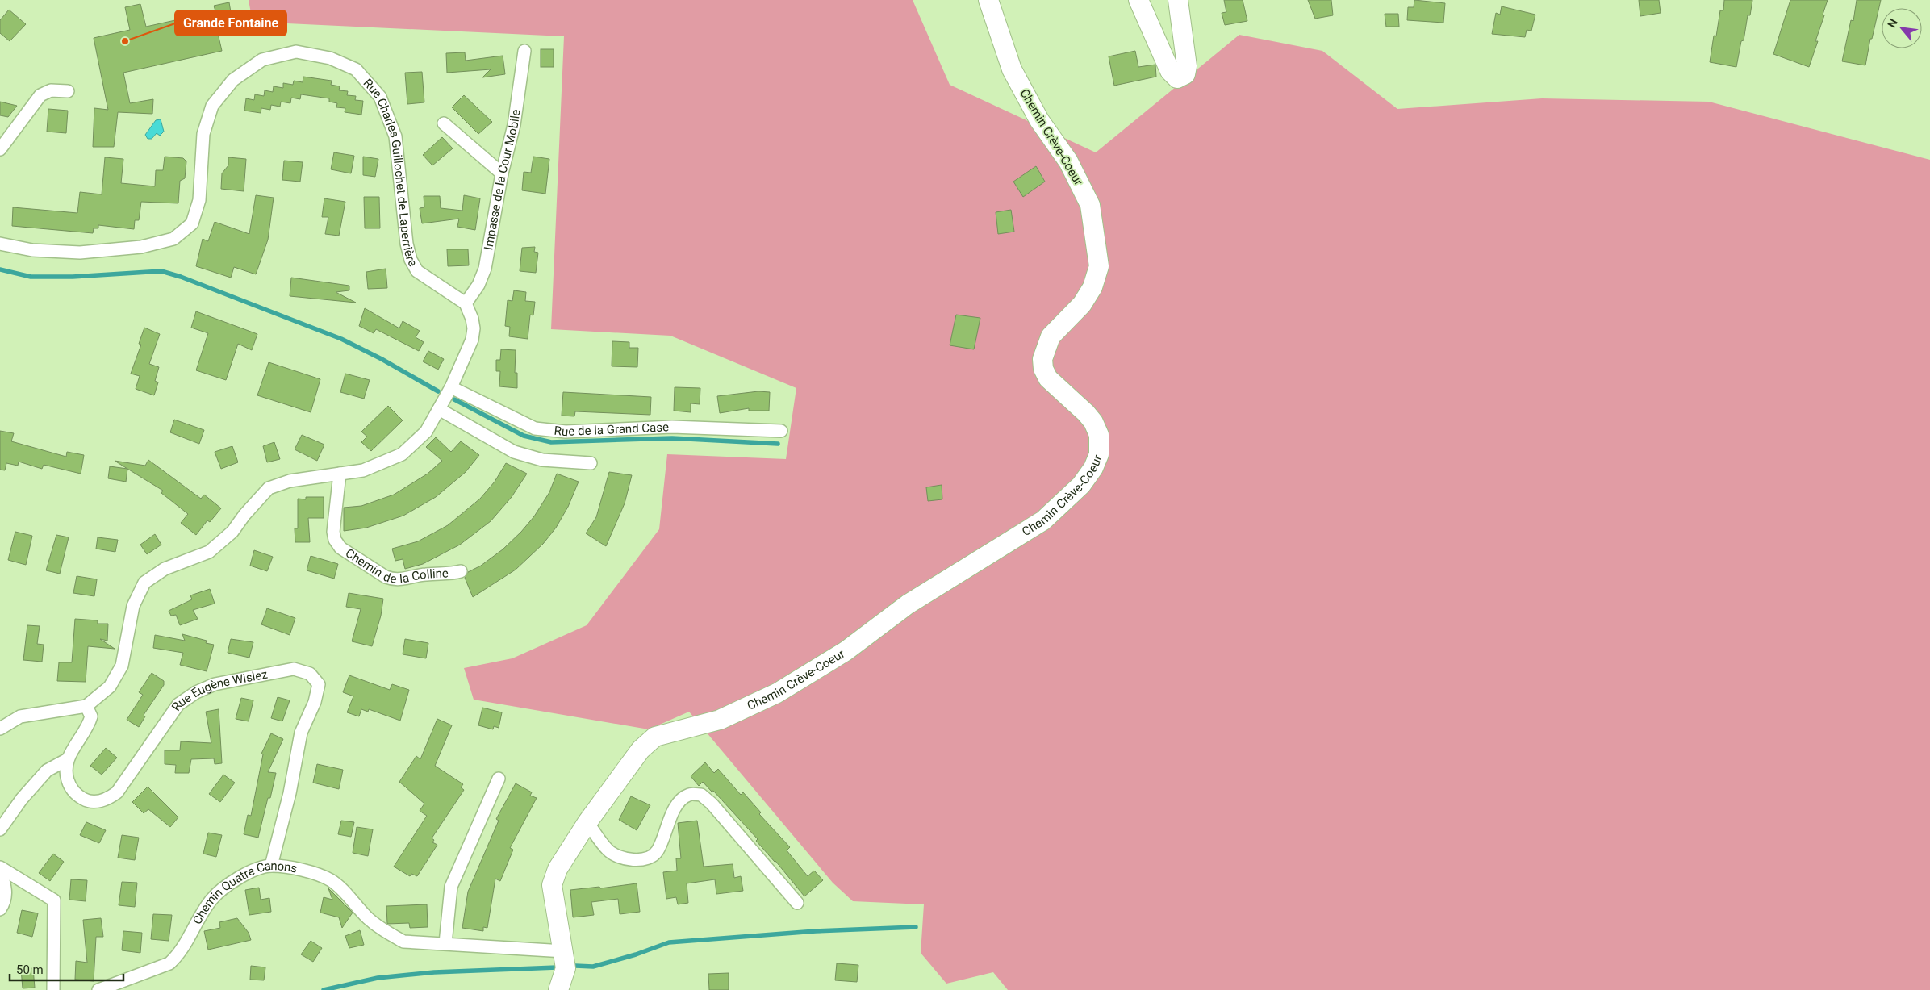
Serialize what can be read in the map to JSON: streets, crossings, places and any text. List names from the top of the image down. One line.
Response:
{"streets":{"main road":["Chemin Crève-Coeur"],"street":["Rue Charles Guillochet de Laperrière","Impasse de la Cour Mobile","Rue de la Grand Case","Chemin de la Colline","Rue Eugène Wislez","Chemin Quatre Canons"]},"crossings":[["Rue Charles Guillochet de Laperrière","Impasse de la Cour Mobile"],["Rue Eugène Wislez","Chemin Quatre Canons"]],"places":["Grande Fontaine"],"scale_bar":"50 m","north":"top left"}
